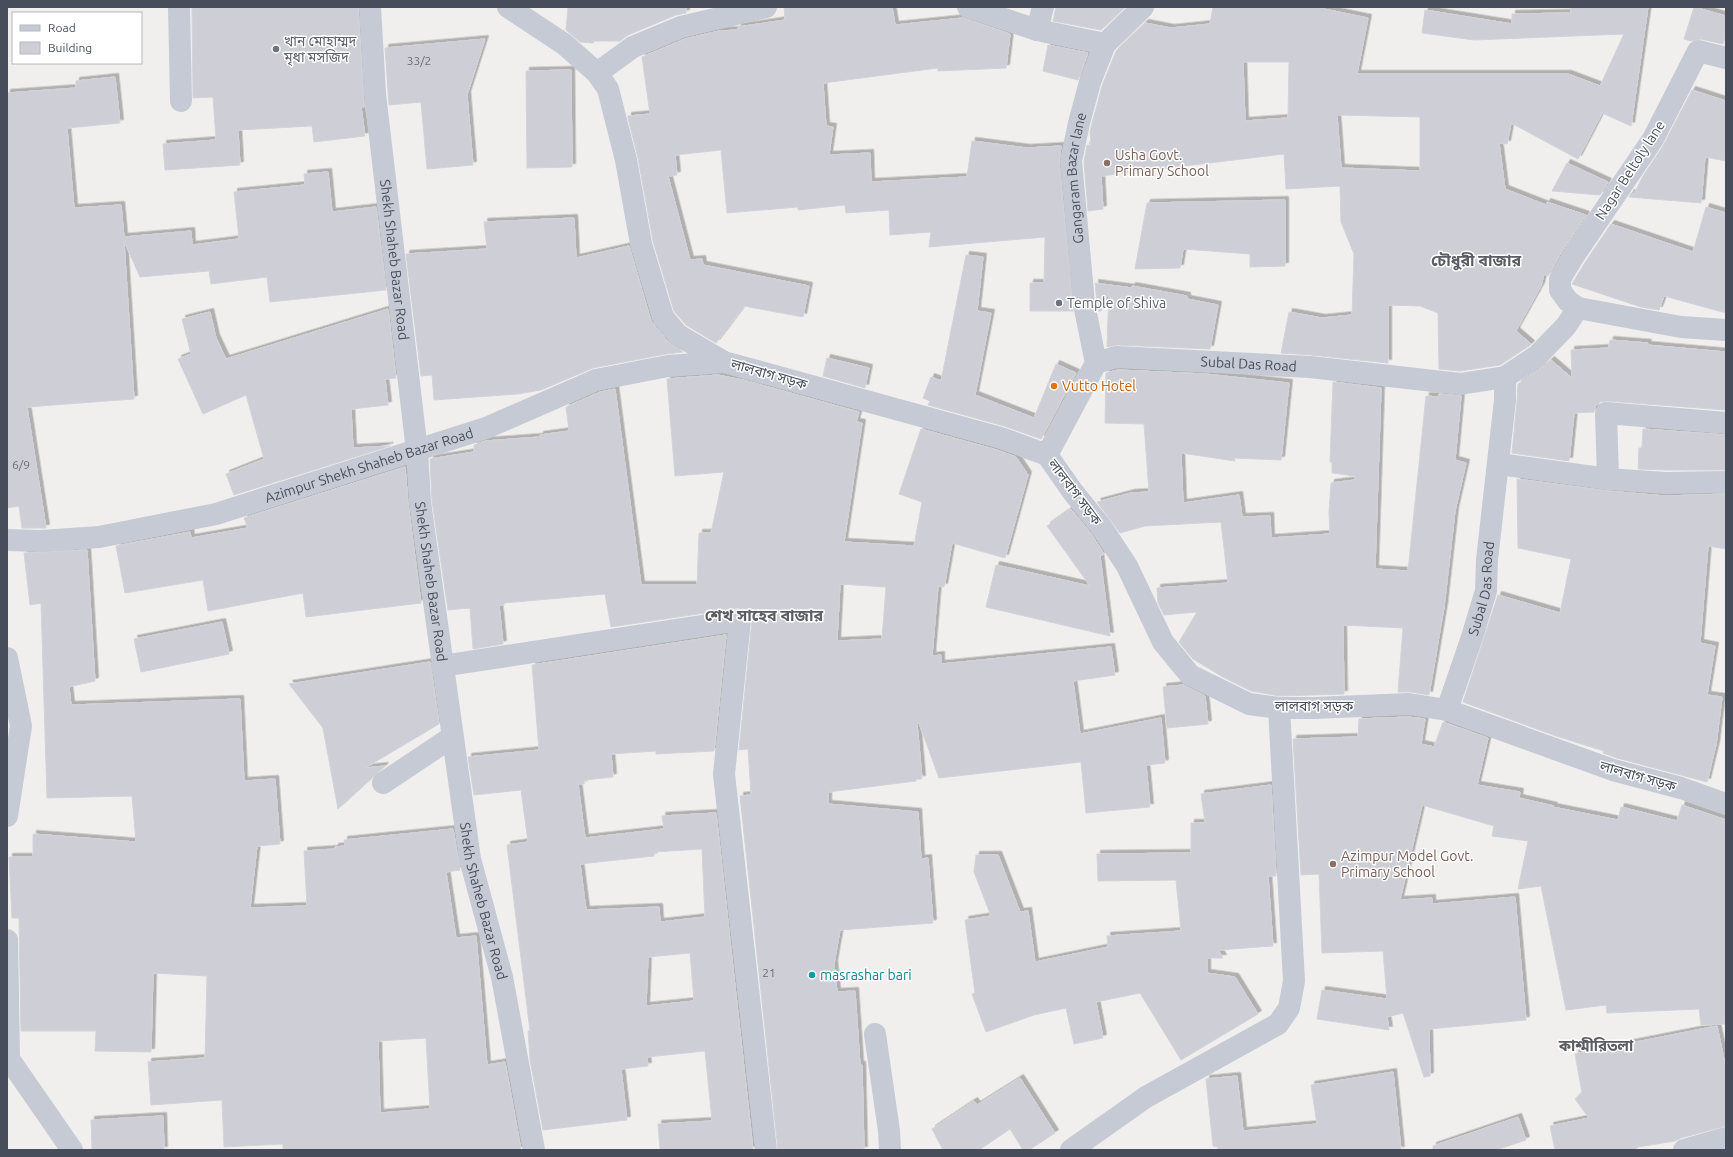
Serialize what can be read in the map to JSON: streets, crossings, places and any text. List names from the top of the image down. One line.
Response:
{"streets":{"street":["Nagar Beltoly lane","Gangaram Bazar lane","Shekh Shaheb Bazar Road","Subal Das Road","লালবাগ সড়ক","Azimpur Shekh Shaheb Bazar Road"]},"crossings":[["Nagar Beltoly lane","Subal Das Road"],["Gangaram Bazar lane","Subal Das Road"],["Shekh Shaheb Bazar Road","Azimpur Shekh Shaheb Bazar Road"],["Subal Das Road","লালবাগ সড়ক"],["লালবাগ সড়ক","Azimpur Shekh Shaheb Bazar Road"]],"districts":["চৌধুরী বাজার","শেখ সাহেব বাজার","কাশ্মীরিতলা"],"places":["খান মোহাম্মদ মৃধা মসজিদ","Usha Govt. Primary School","Temple of Shiva","Vutto Hotel","Azimpur Model Govt. Primary School","masrashar bari"],"house_numbers":["33/2","6/9","21"],"legend":["Road","Building"]}
